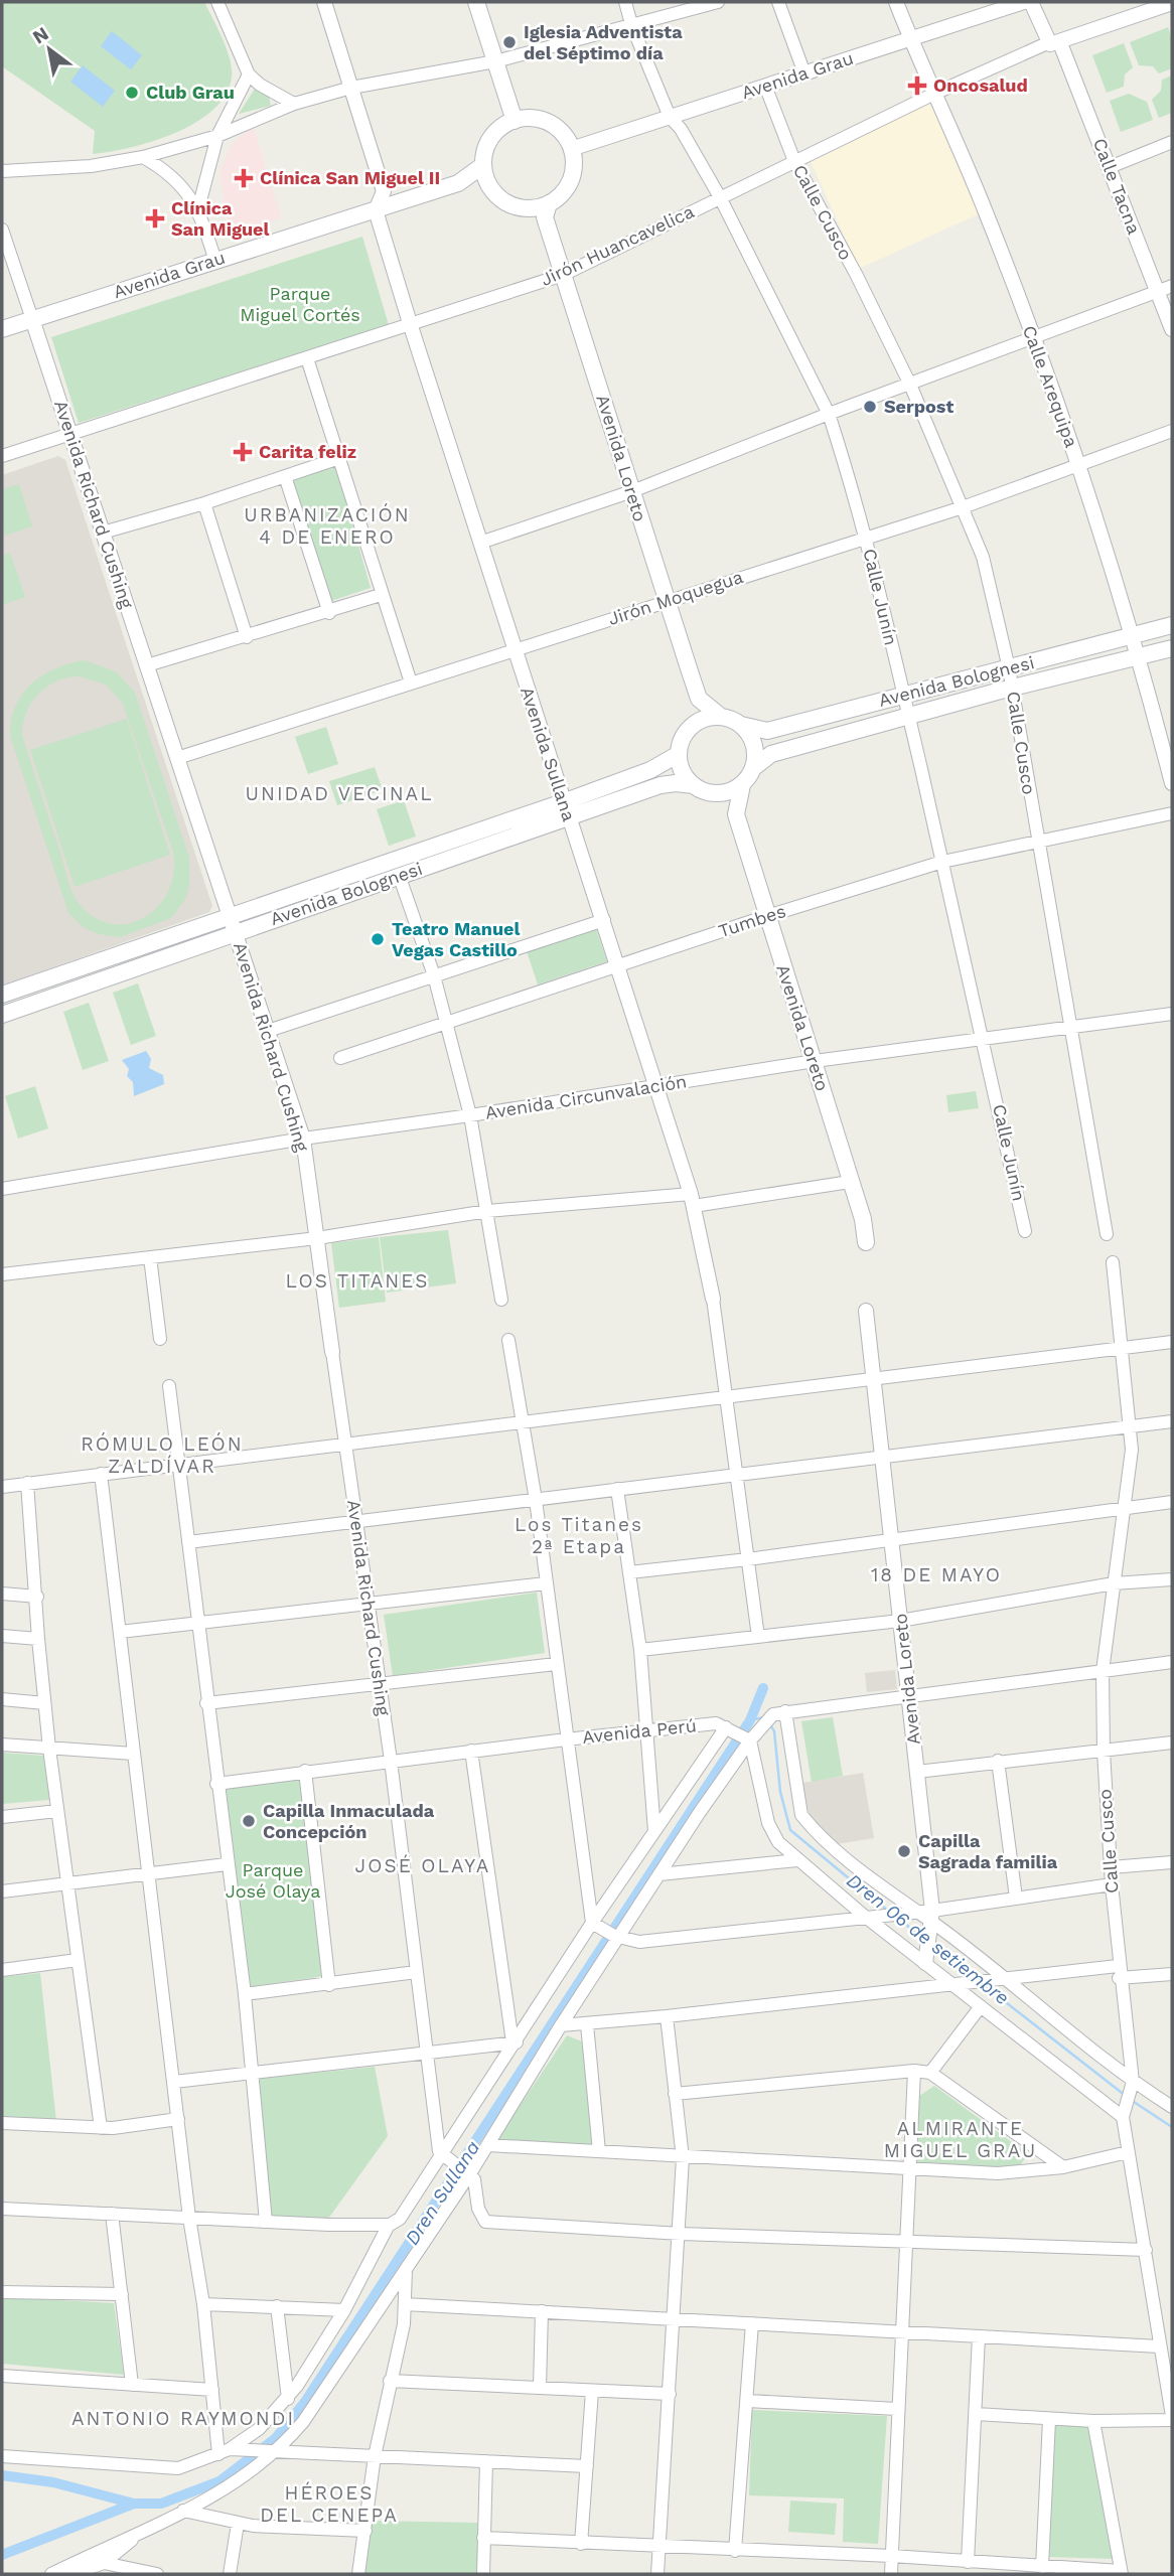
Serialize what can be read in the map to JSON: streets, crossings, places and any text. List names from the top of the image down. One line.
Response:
{"streets":{"main road":["Avenida Grau","Avenida Loreto","Avenida Bolognesi"],"street":["Calle Tacna","Calle Cusco","Jirón Huancavelica","Calle Arequipa","Avenida Richard Cushing","Calle Junín","Jirón Moquegua","Avenida Sullana","Tumbes","Avenida Circunvalación","Avenida Perú"]},"crossings":[["Avenida Grau","Calle Cusco"],["Avenida Grau","Calle Arequipa"],["Avenida Grau","Avenida Loreto"],["Avenida Grau","Avenida Richard Cushing"],["Avenida Grau","Calle Junín"],["Avenida Grau","Avenida Sullana"],["Calle Tacna","Jirón Huancavelica"],["Calle Cusco","Jirón Huancavelica"],["Calle Cusco","Jirón Moquegua"],["Calle Cusco","Avenida Bolognesi"],["Calle Cusco","Tumbes"],["Calle Cusco","Avenida Circunvalación"],["Jirón Huancavelica","Calle Arequipa"],["Jirón Huancavelica","Avenida Loreto"],["Jirón Huancavelica","Avenida Richard Cushing"],["Jirón Huancavelica","Calle Junín"],["Jirón Huancavelica","Avenida Sullana"],["Calle Arequipa","Jirón Moquegua"],["Calle Arequipa","Avenida Bolognesi"],["Avenida Loreto","Jirón Moquegua"],["Avenida Loreto","Avenida Bolognesi"],["Avenida Loreto","Tumbes"],["Avenida Loreto","Avenida Circunvalación"],["Avenida Richard Cushing","Jirón Moquegua"],["Avenida Richard Cushing","Avenida Bolognesi"],["Avenida Richard Cushing","Avenida Circunvalación"],["Avenida Richard Cushing","Avenida Perú"],["Calle Junín","Jirón Moquegua"],["Calle Junín","Avenida Bolognesi"],["Calle Junín","Tumbes"],["Calle Junín","Avenida Circunvalación"],["Jirón Moquegua","Avenida Sullana"],["Avenida Bolognesi","Avenida Sullana"],["Avenida Sullana","Tumbes"],["Avenida Sullana","Avenida Circunvalación"]],"districts":["URBANIZACIÓN 4 DE ENERO","UNIDAD VECINAL","LOS TITANES","RÓMULO LEÓN ZALDÍVAR","Los Titanes 2ª Etapa","18 DE MAYO","JOSÉ OLAYA","ALMIRANTE MIGUEL GRAU","ANTONIO RAYMONDI","HÉROES DEL CENEPA"],"water":["Dren 06 de setiembre","Dren Sullana"],"parks":["Parque Miguel Cortés","Parque José Olaya"],"places":{"other":["Iglesia Adventista del Séptimo día","Club Grau","Serpost","Teatro Manuel Vegas Castillo","Capilla Inmaculada Concepción","Capilla Sagrada familia"],"health":["Oncosalud","Clínica San Miguel II","Clínica San Miguel","Carita feliz"]},"north":"top left"}
